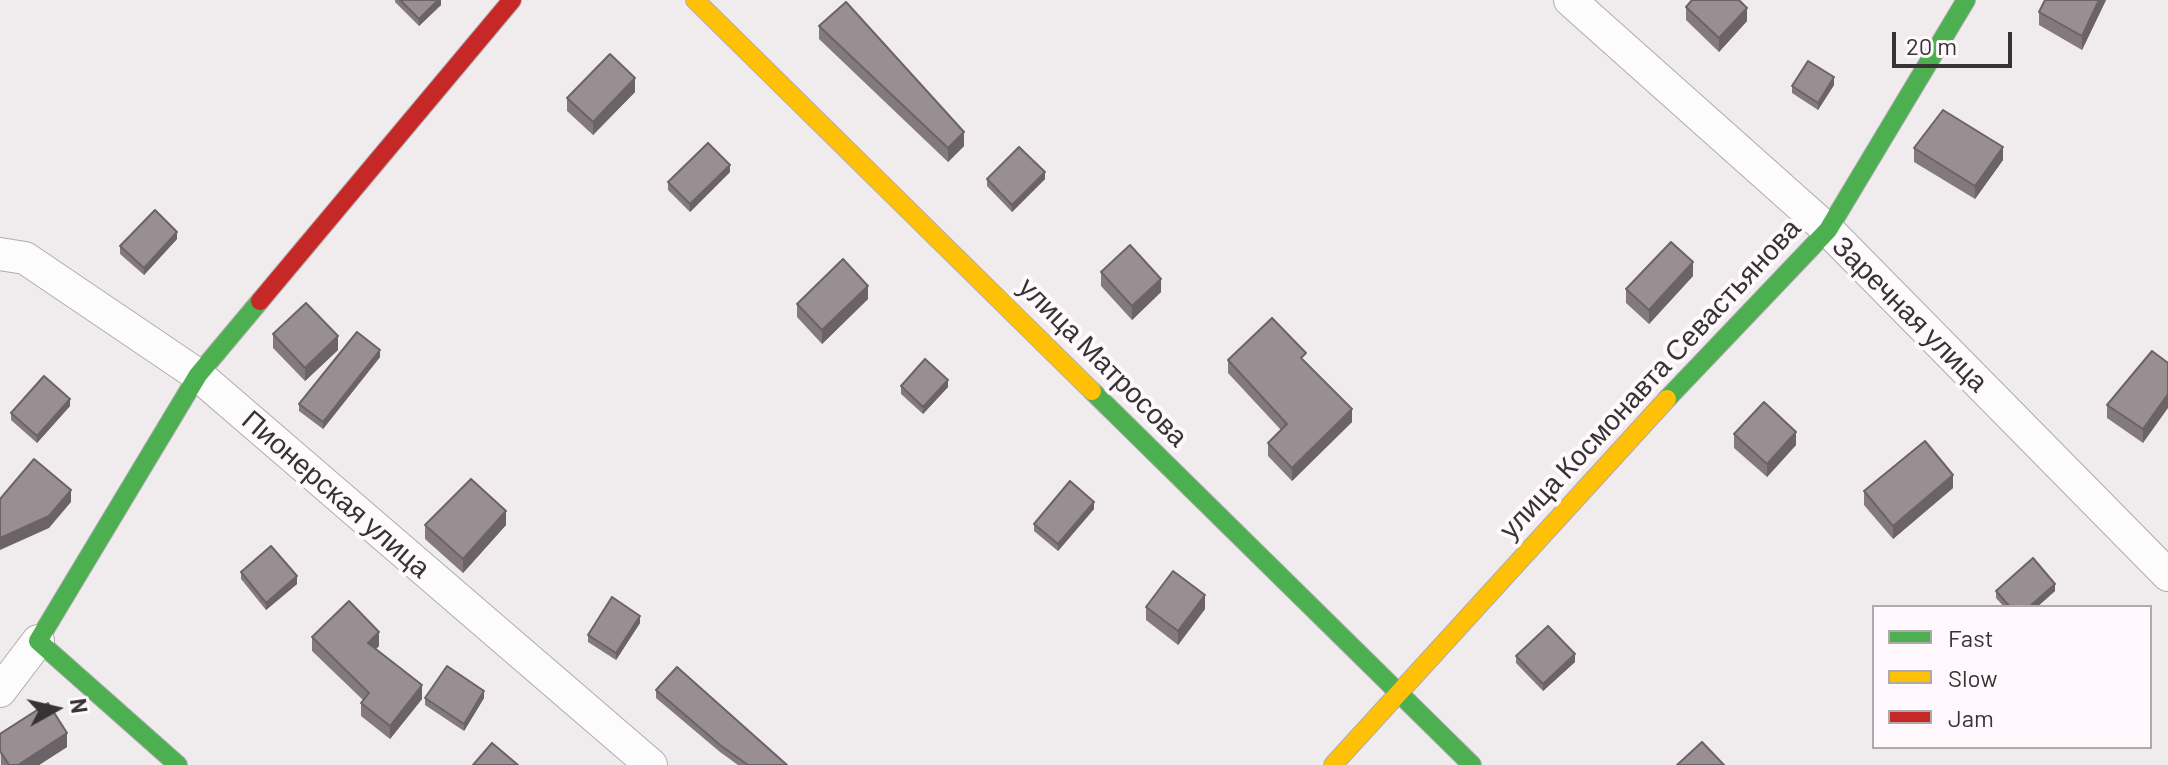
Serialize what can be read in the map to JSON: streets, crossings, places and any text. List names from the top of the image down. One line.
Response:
{"streets":{"street":["Заречная улица","улица Матросова","улица Космонавта Севастьянова","Пионерская улица"]},"crossings":[["Заречная улица","улица Космонавта Севастьянова"],["улица Матросова","улица Космонавта Севастьянова"]],"legend":["Fast","Slow","Jam"],"scale_bar":"20 m","north":"right"}
